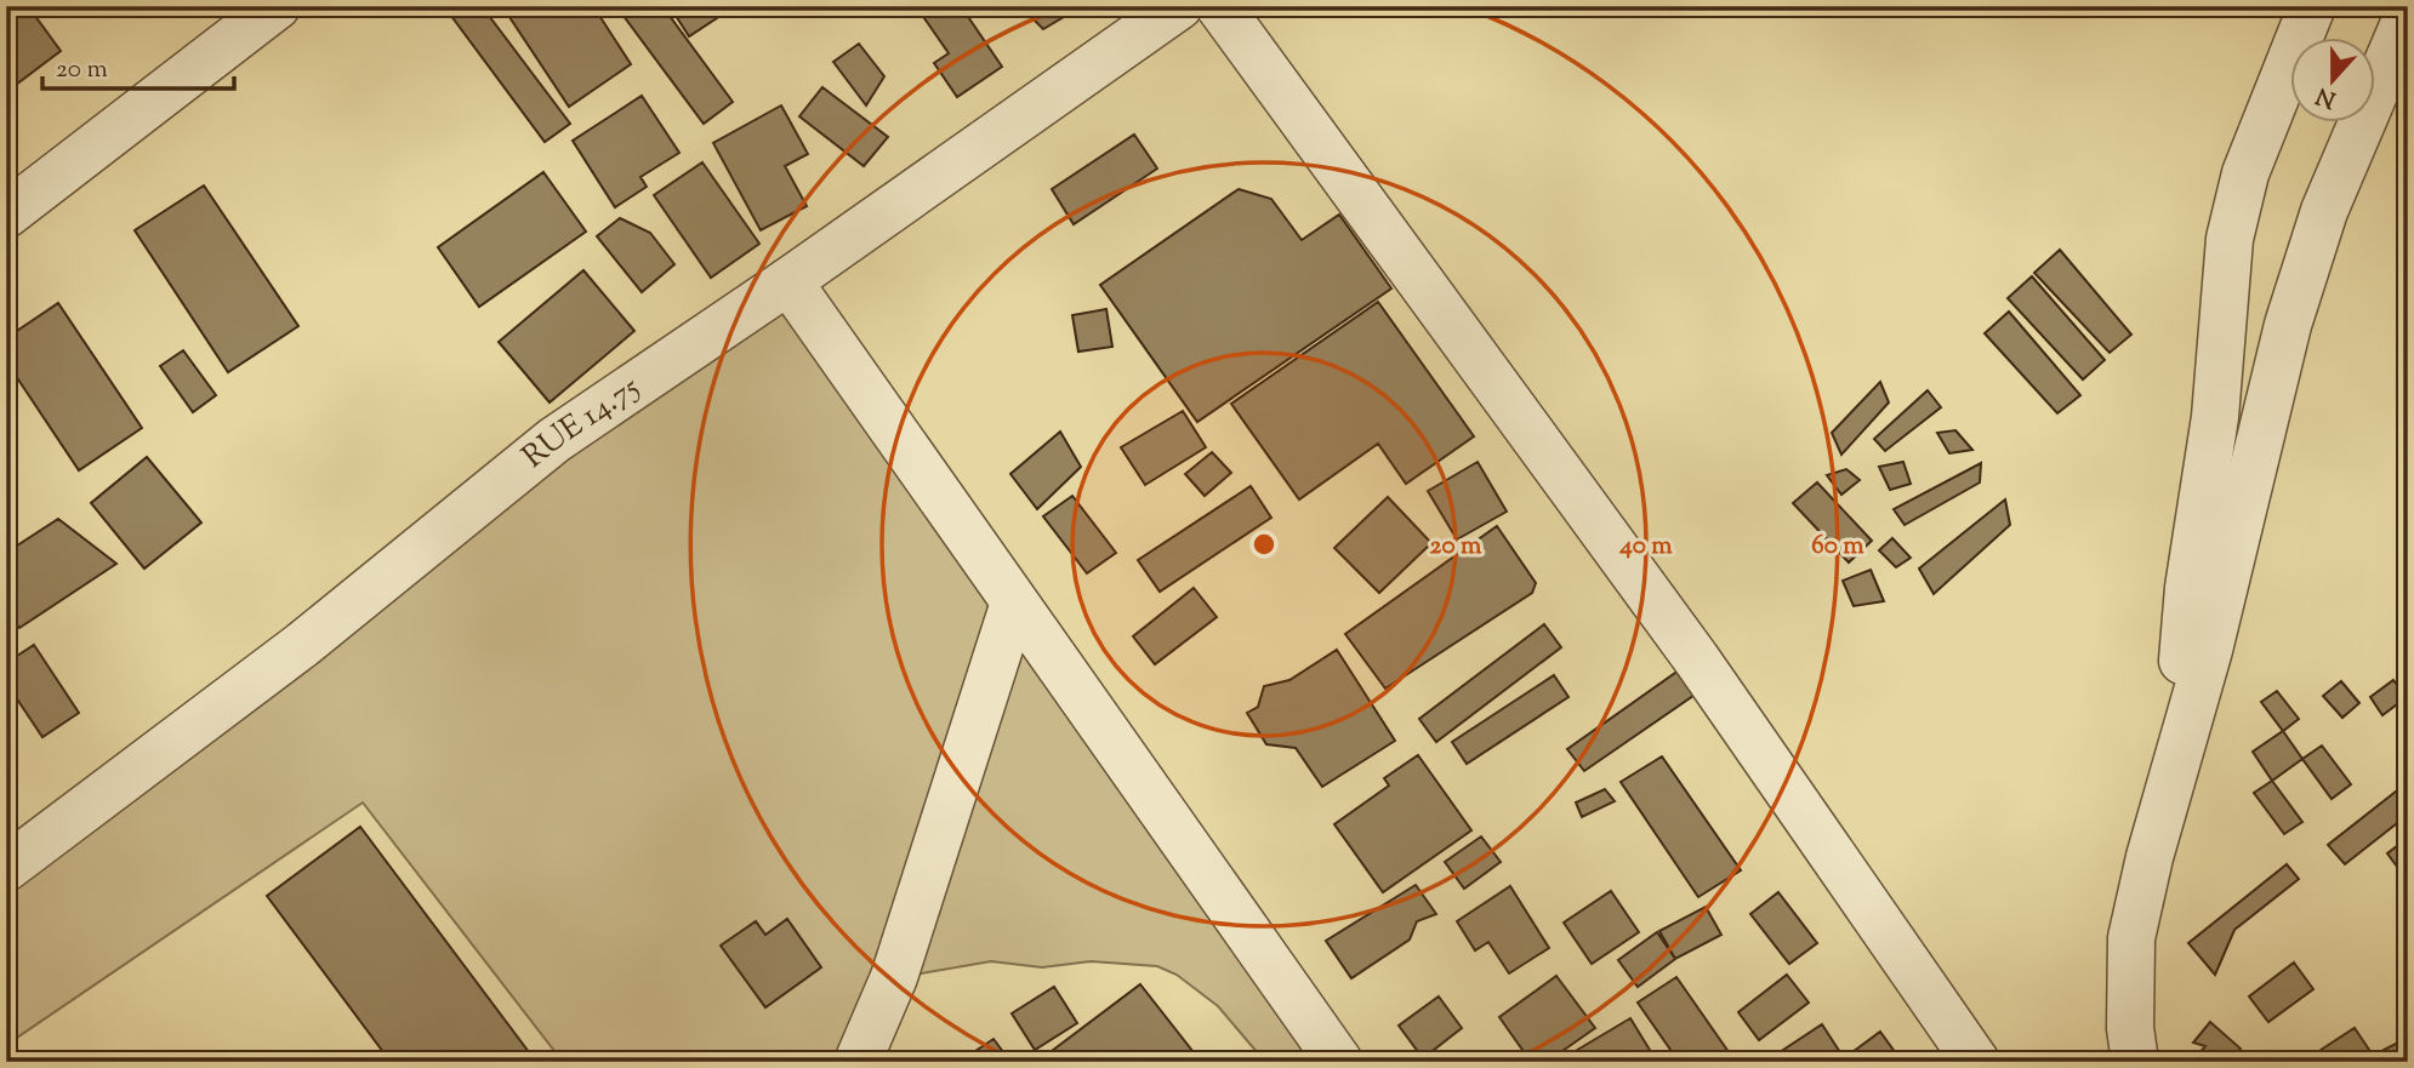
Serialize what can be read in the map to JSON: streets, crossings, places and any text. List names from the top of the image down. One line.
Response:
{"streets":{"street":["RUE 14.75"]},"scale_bar":"20 m","north":"bottom","rings":["20 m","40 m","60 m"]}
